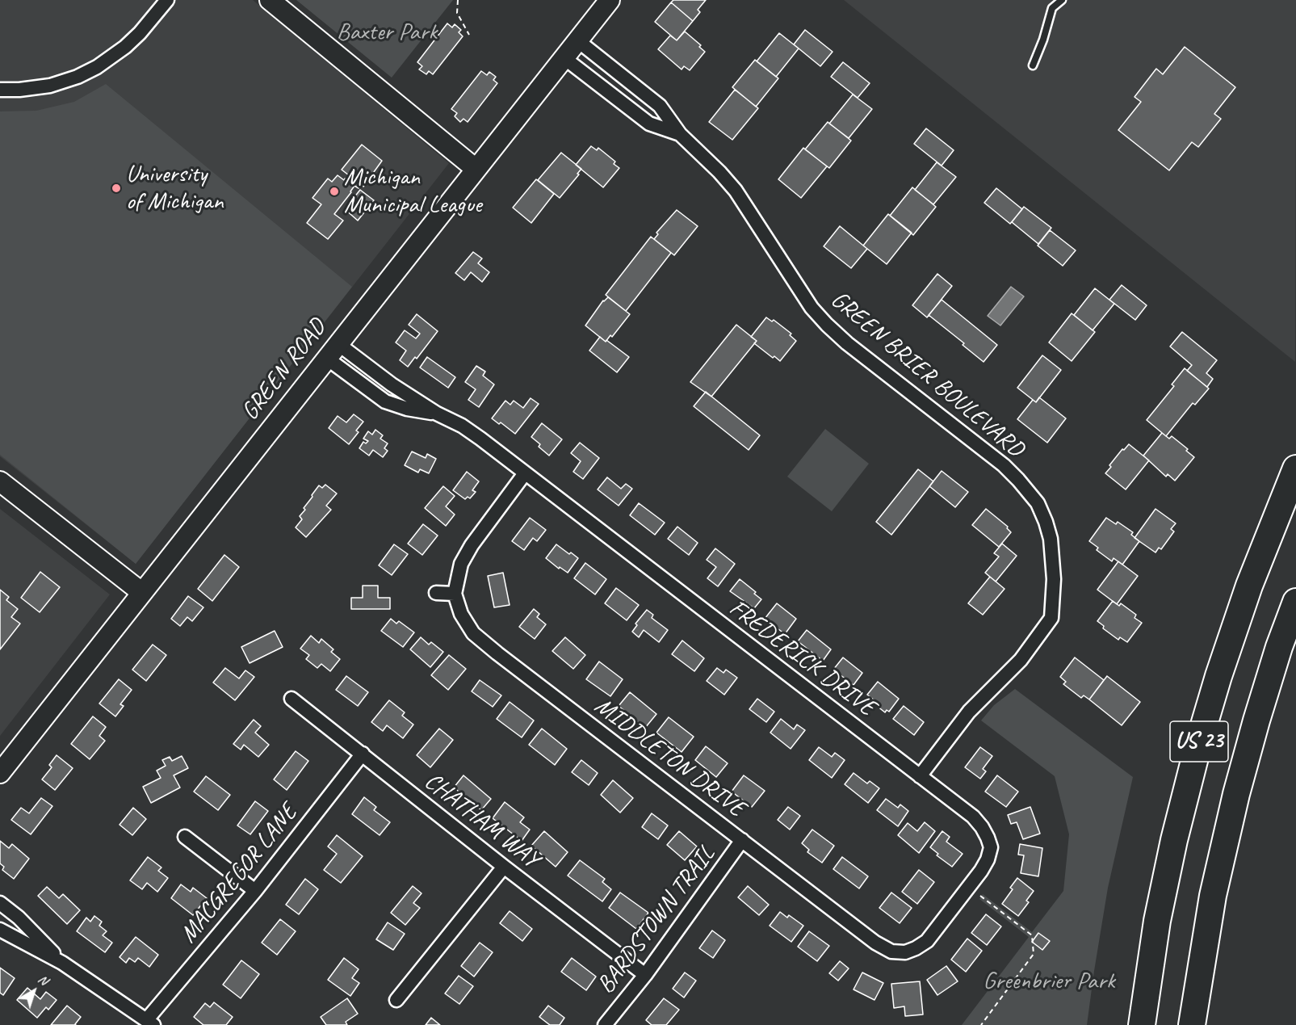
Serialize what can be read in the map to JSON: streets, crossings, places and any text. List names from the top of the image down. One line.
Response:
{"streets":{"highway":["US 23"],"street":["GREEN ROAD","GREEN BRIER BOULEVARD","FREDERICK DRIVE","MIDDLETON DRIVE","CHATHAM WAY","MACGREGOR LANE","BARDSTOWN TRAIL"]},"crossings":[["GREEN ROAD","GREEN BRIER BOULEVARD"],["GREEN ROAD","FREDERICK DRIVE"],["GREEN BRIER BOULEVARD","FREDERICK DRIVE"],["FREDERICK DRIVE","MIDDLETON DRIVE"],["MIDDLETON DRIVE","BARDSTOWN TRAIL"],["CHATHAM WAY","MACGREGOR LANE"],["CHATHAM WAY","BARDSTOWN TRAIL"]],"parks":["Baxter Park","Greenbrier Park"],"places":["University of Michigan","Michigan Municipal League"],"north":"top right"}
